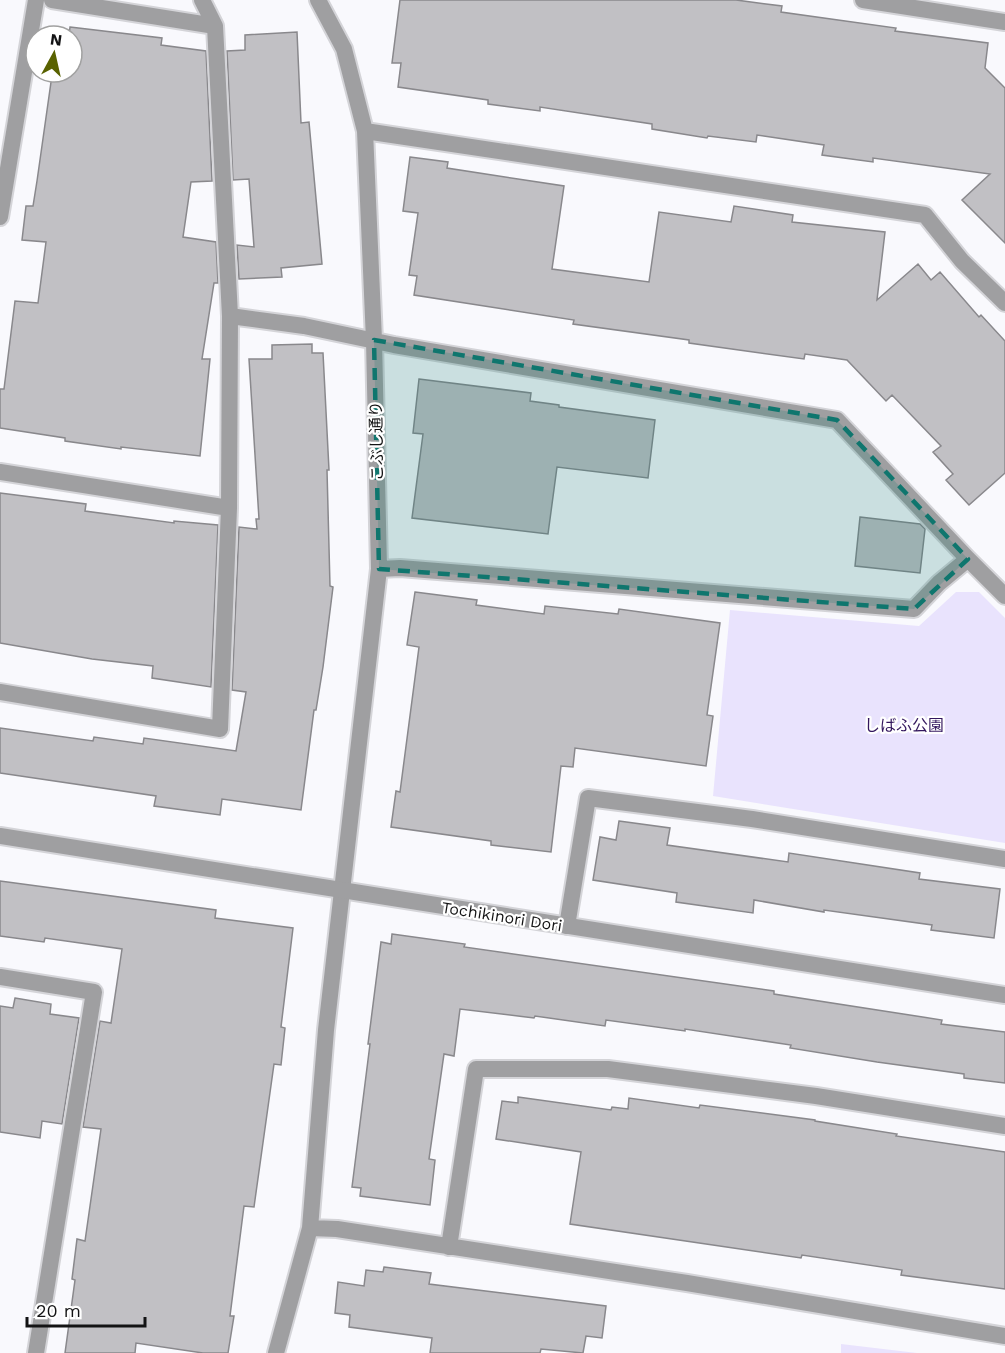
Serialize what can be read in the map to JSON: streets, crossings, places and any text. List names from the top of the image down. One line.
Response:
{"streets":{"street":["こぶし通り","Tochikinori Dori"]},"crossings":[["こぶし通り","Tochikinori Dori"]],"parks":["しばふ公園"],"scale_bar":"20 m","north":"top"}
